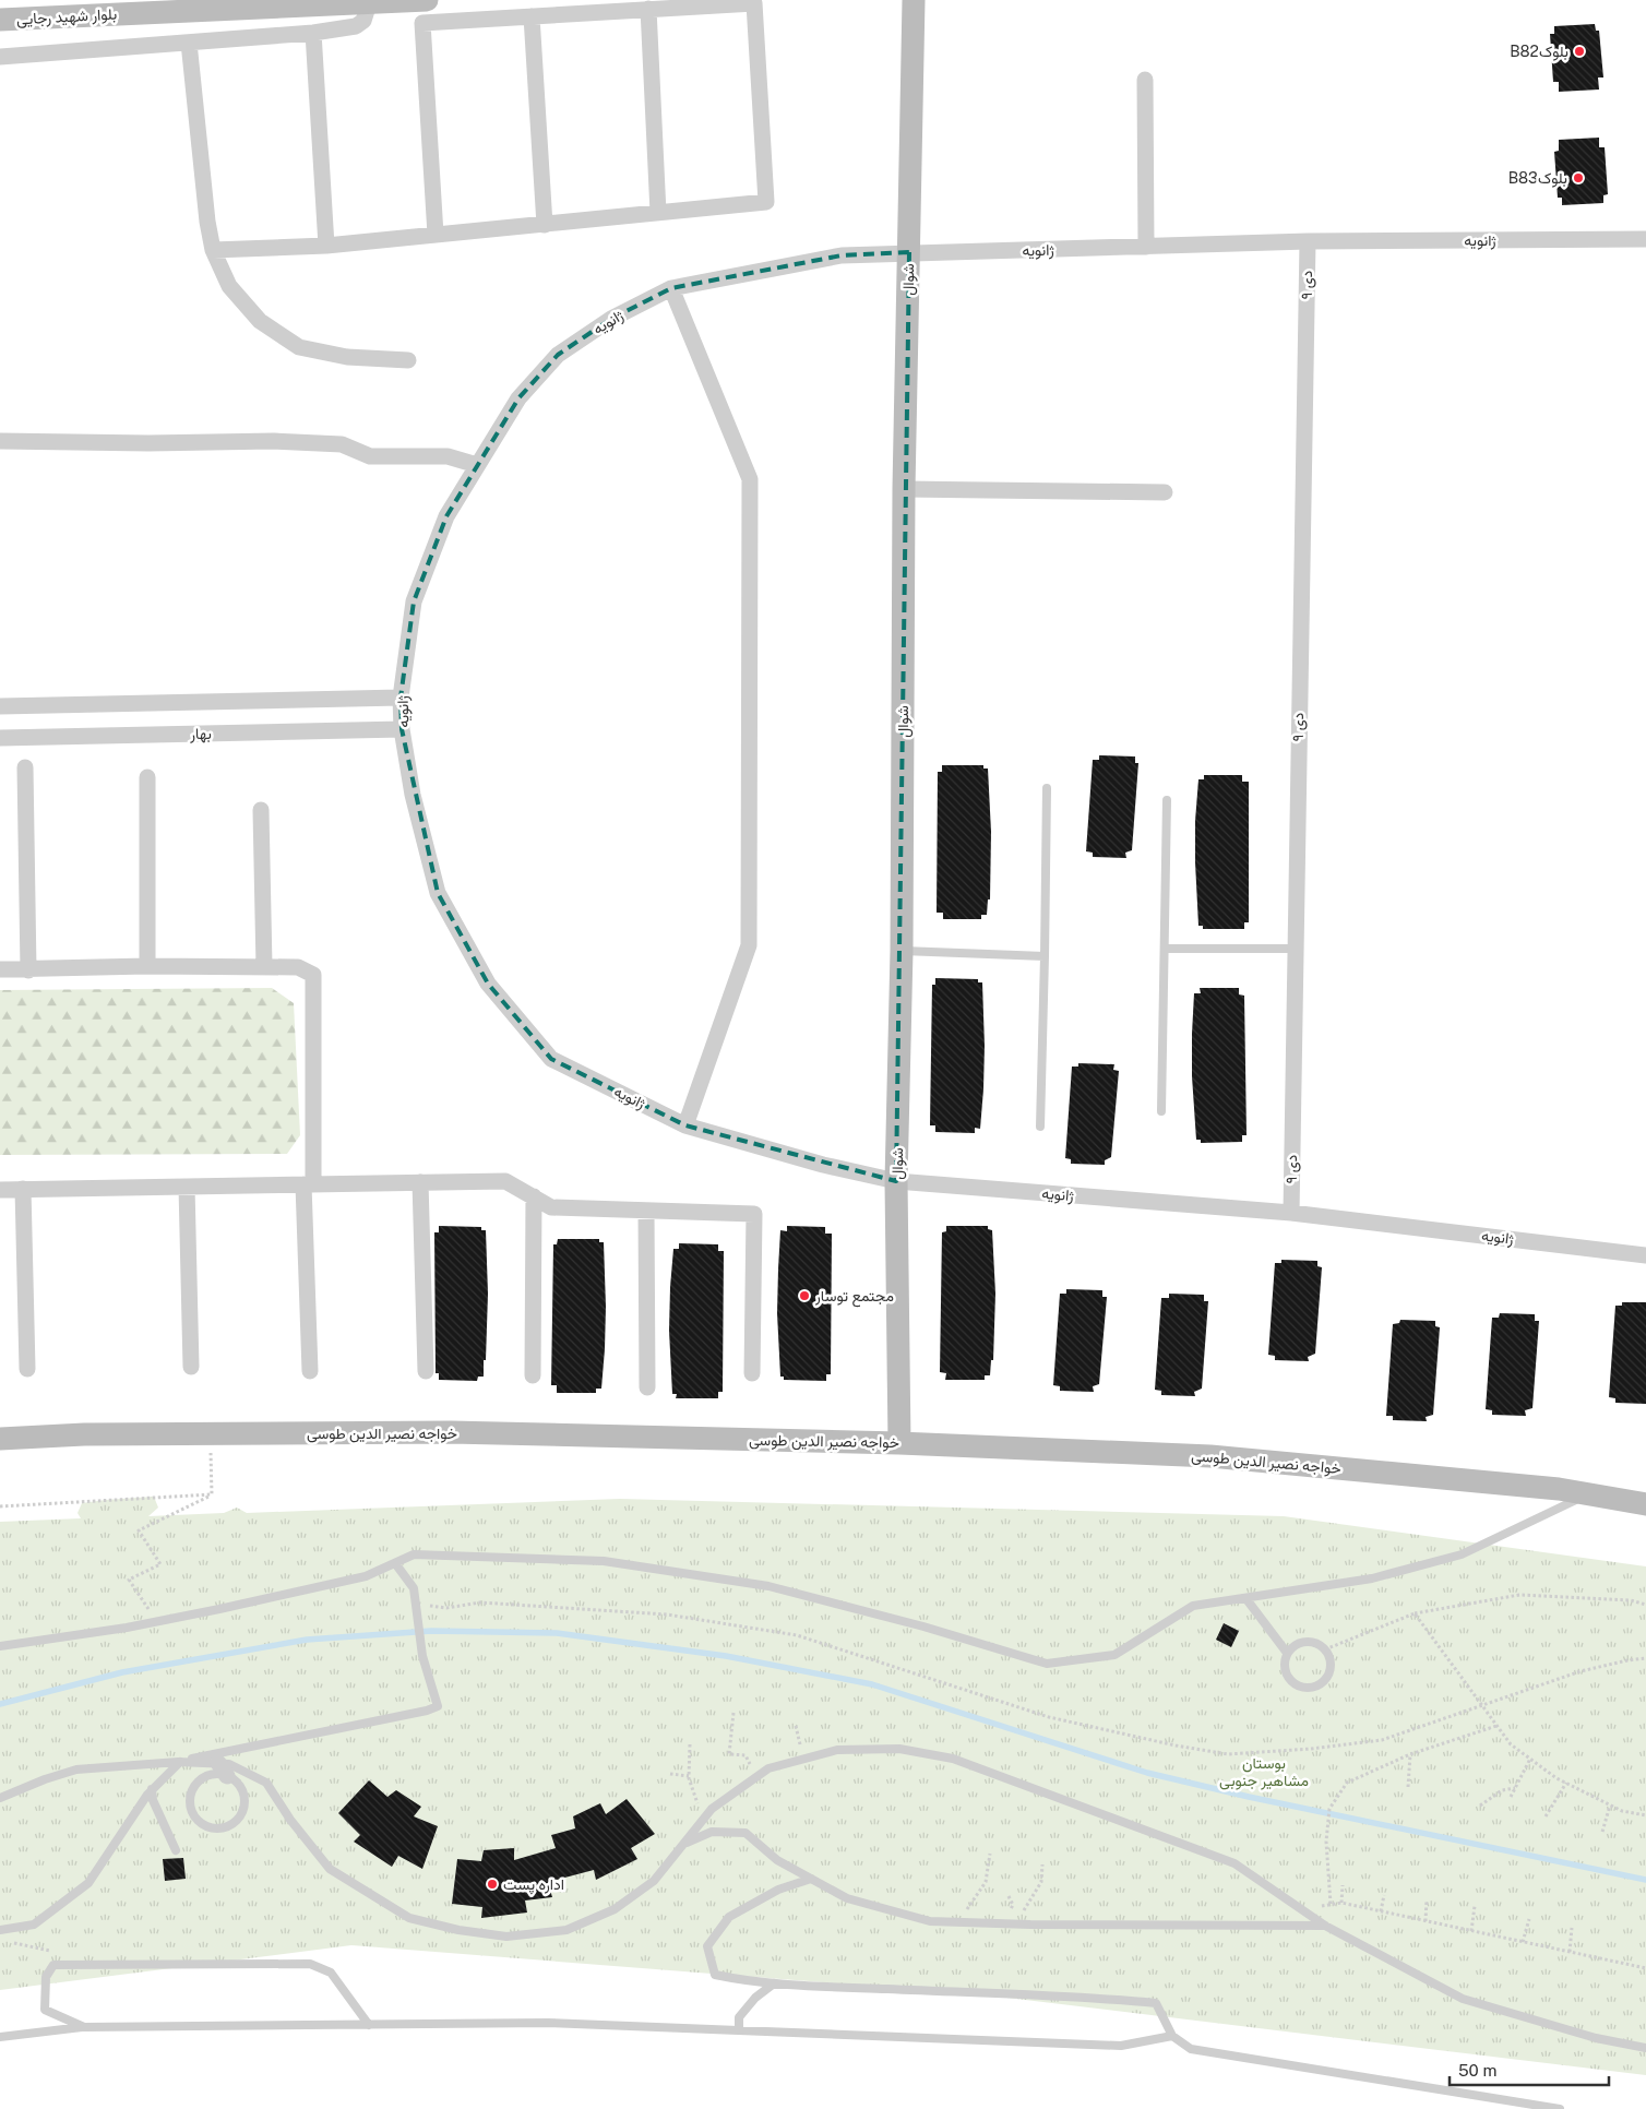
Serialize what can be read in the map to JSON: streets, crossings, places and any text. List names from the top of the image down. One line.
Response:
{"streets":{"street":["بلوار شهید رجایی","ژانویه","شوال","۹ دی","بهار","خواجه نصیر الدین طوسی"]},"crossings":[["ژانویه","شوال"],["ژانویه","۹ دی"],["ژانویه","بهار"],["شوال","خواجه نصیر الدین طوسی"]],"parks":["بوستان مشاهیر جنوبی"],"places":["B82بلوک","B83بلوک","مجتمع توسار","اداره پست"],"scale_bar":"50 m"}
